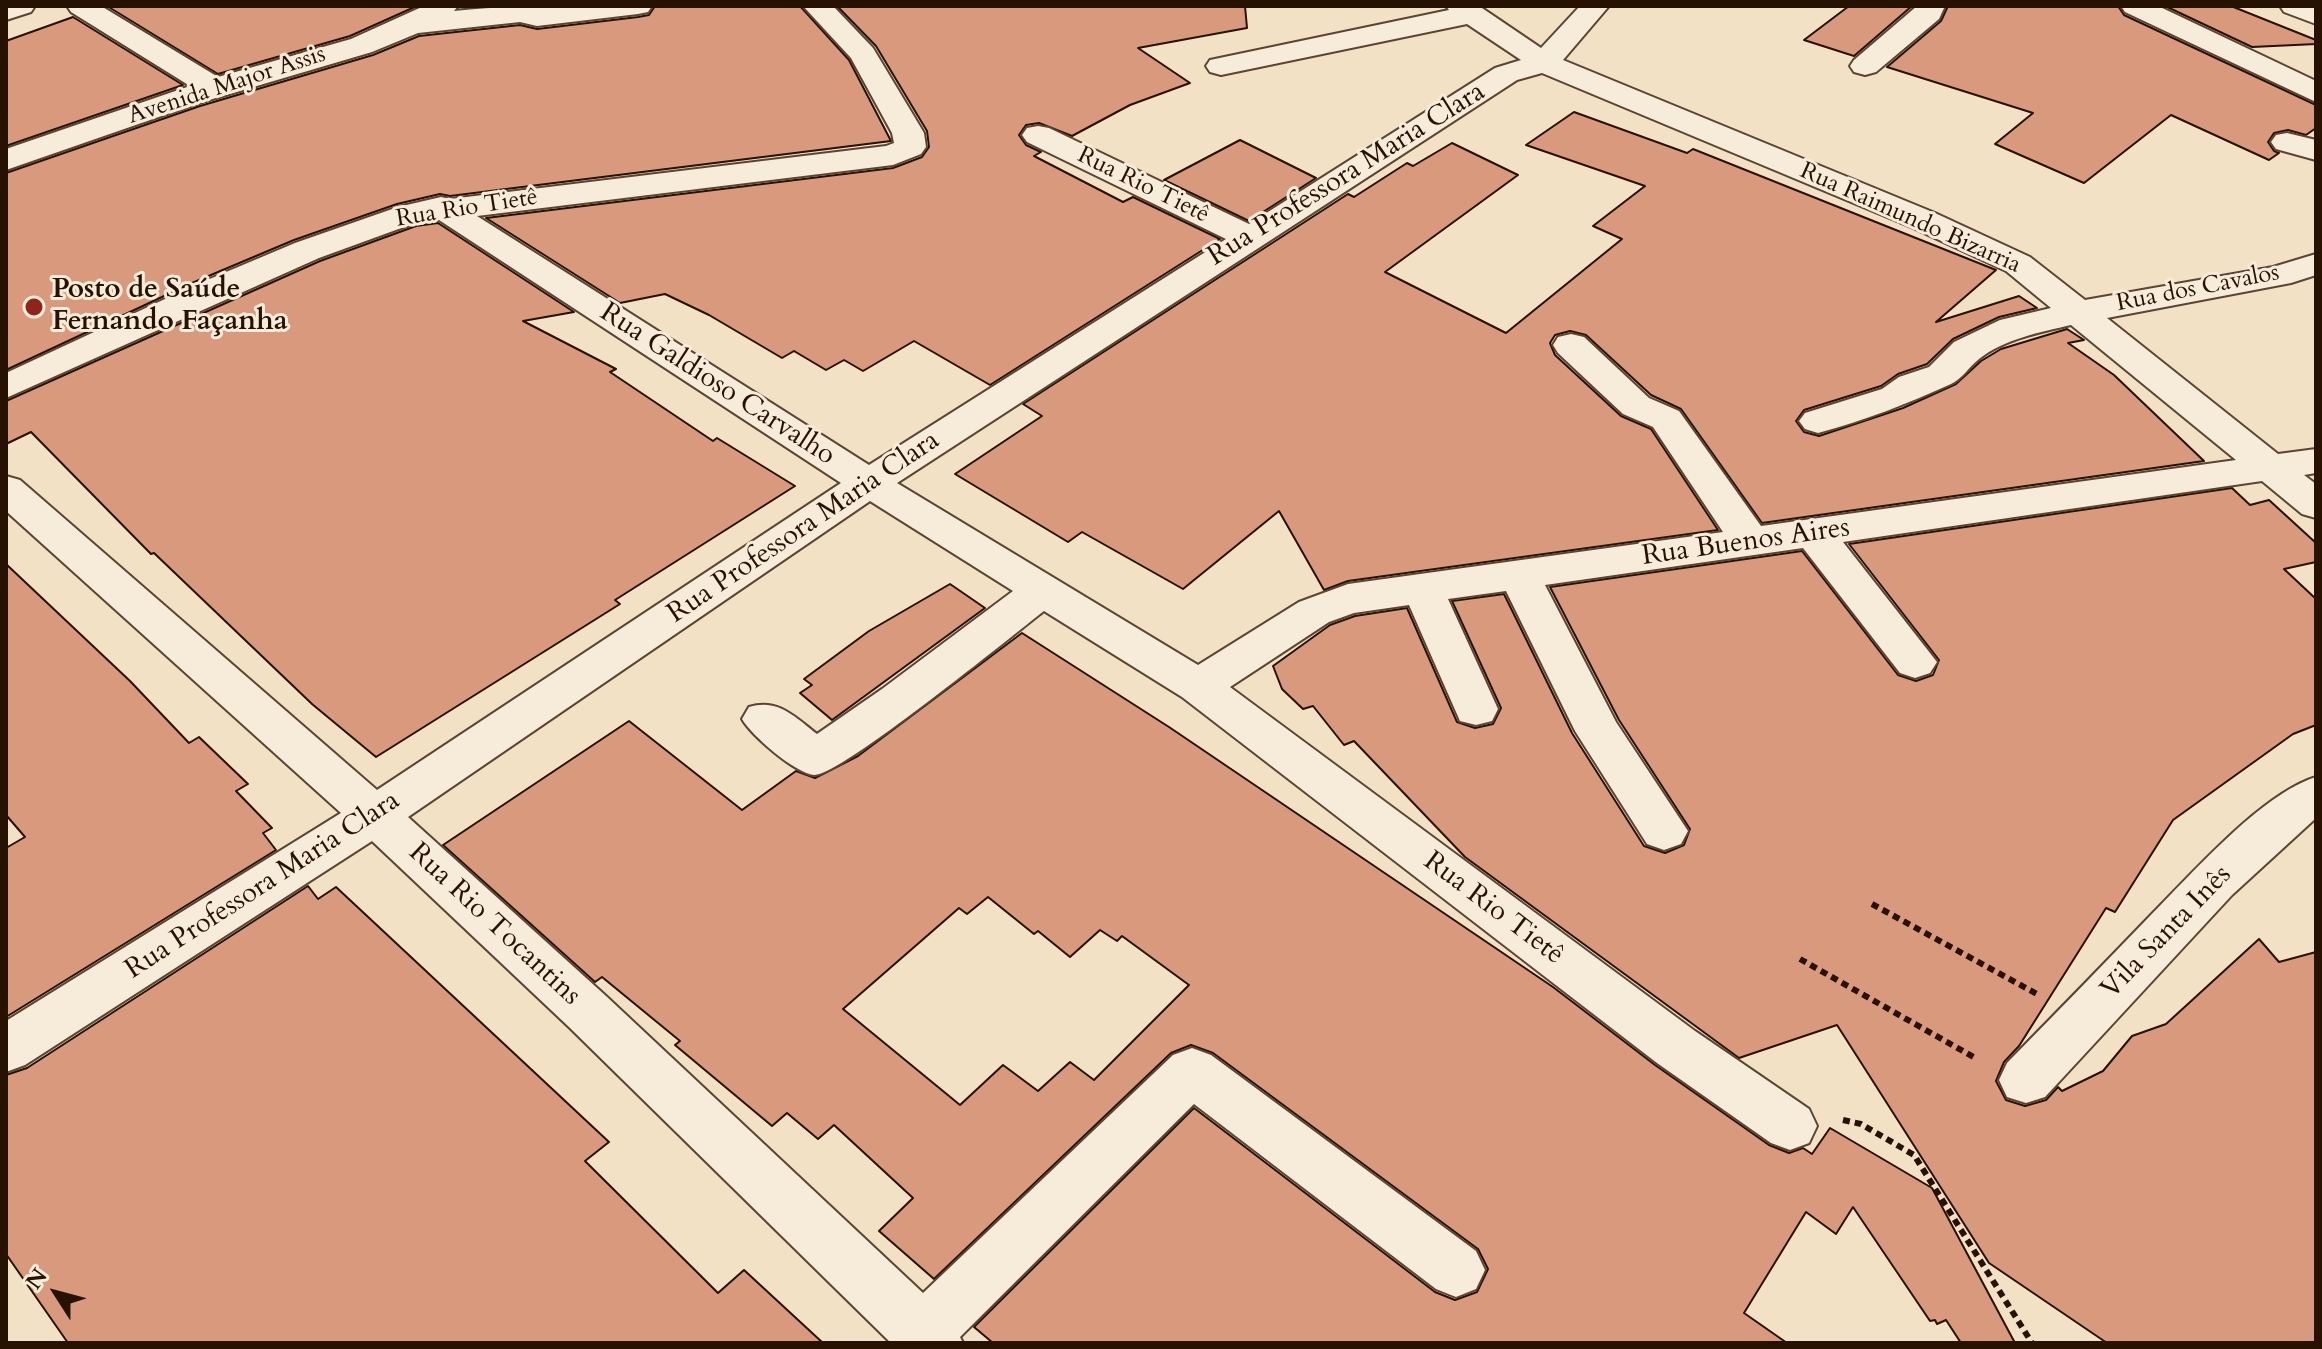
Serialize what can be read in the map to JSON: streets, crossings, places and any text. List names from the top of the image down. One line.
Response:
{"streets":{"street":["Avenida Major Assis","Rua Professora Maria Clara","Rua Rio Tietê","Rua Raimundo Bizarria","Rua dos Cavalos","Rua Galdioso Carvalho","Rua Buenos Aires","Rua Rio Tocantins","Vila Santa Inês"]},"crossings":[["Rua Professora Maria Clara","Rua Rio Tietê"],["Rua Professora Maria Clara","Rua Raimundo Bizarria"],["Rua Professora Maria Clara","Rua Galdioso Carvalho"],["Rua Professora Maria Clara","Rua Rio Tocantins"],["Rua Rio Tietê","Rua Galdioso Carvalho"],["Rua Rio Tietê","Rua Buenos Aires"],["Rua Raimundo Bizarria","Rua dos Cavalos"],["Rua Raimundo Bizarria","Rua Buenos Aires"],["Rua Galdioso Carvalho","Rua Buenos Aires"]],"places":["Posto de Saúde Fernando Façanha"],"north":"top left"}
